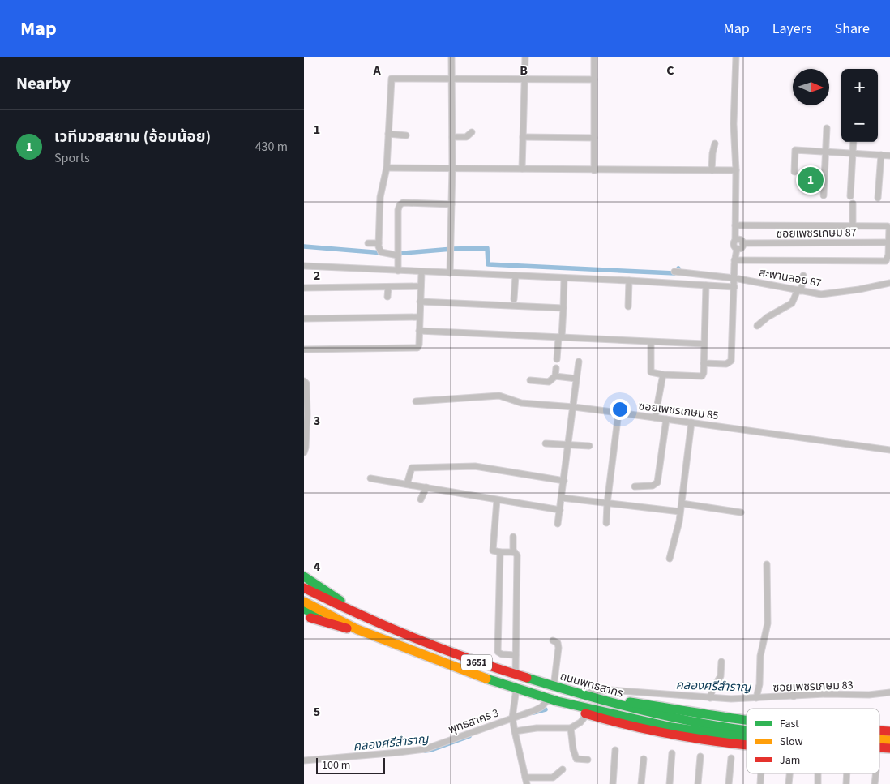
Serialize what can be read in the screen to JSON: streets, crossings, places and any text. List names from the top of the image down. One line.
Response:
{"streets":{"main road":["3651","ถนนพุทธสาคร"],"street":["ซอยเพชรเกษม 87","สะพานลอย 87","ซอยเพชรเกษม 85","ซอยเพชรเกษม 83","พุทธสาคร 3"]},"crossings":[["ถนนพุทธสาคร","ซอยเพชรเกษม 83"],["ถนนพุทธสาคร","พุทธสาคร 3"]],"water":["คลองศรีสำราญ"],"legend":["Fast","Slow","Jam"],"scale_bar":"100 m","north":"right","page":{"header":"Map","nav":["Map","Layers","Share"],"heading":"Nearby","map_buttons":["+","−"],"list":[{"mark":"1","name":"เวทีมวยสยาม (อ้อมน้อย)","note":"Sports","value":"430 m"}],"pins":"1","scale":"100 m"},"grid":{"columns":["A","B","C"],"rows":["1","2","3","4","5"]}}
